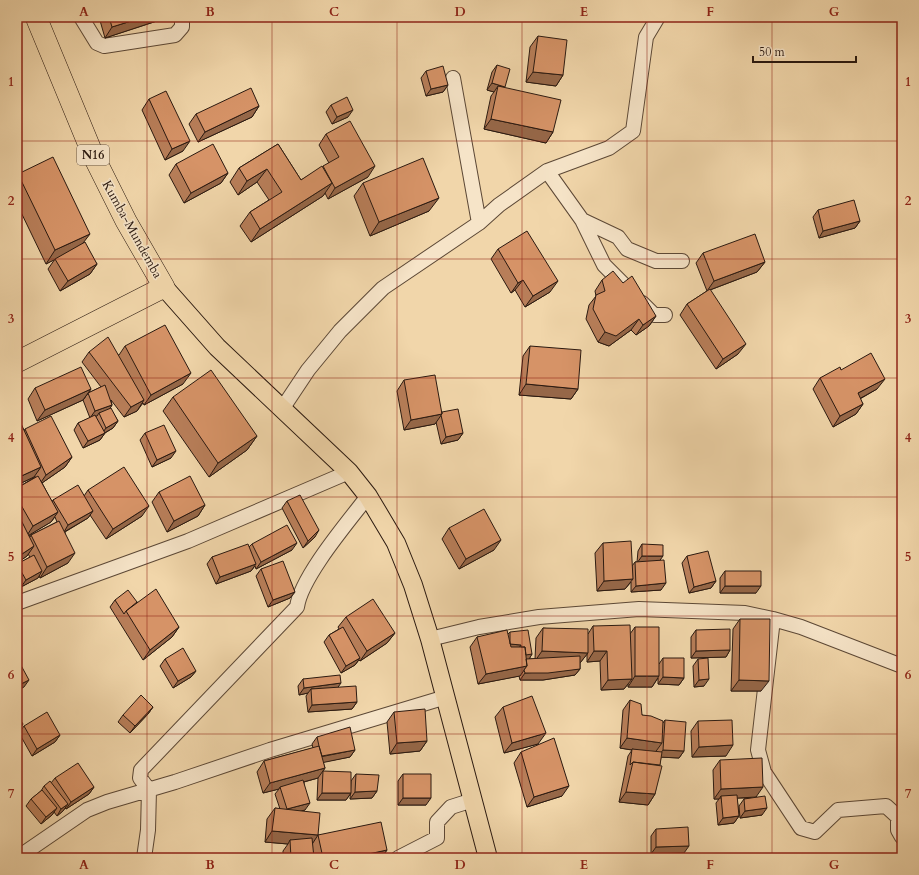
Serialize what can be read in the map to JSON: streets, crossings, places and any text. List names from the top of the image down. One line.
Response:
{"streets":{"highway":["N16","Kumba-Mundemba"]},"scale_bar":"50 m","grid":{"columns":["A","B","C","D","E","F","G"],"rows":["1","2","3","4","5","6","7"]}}
